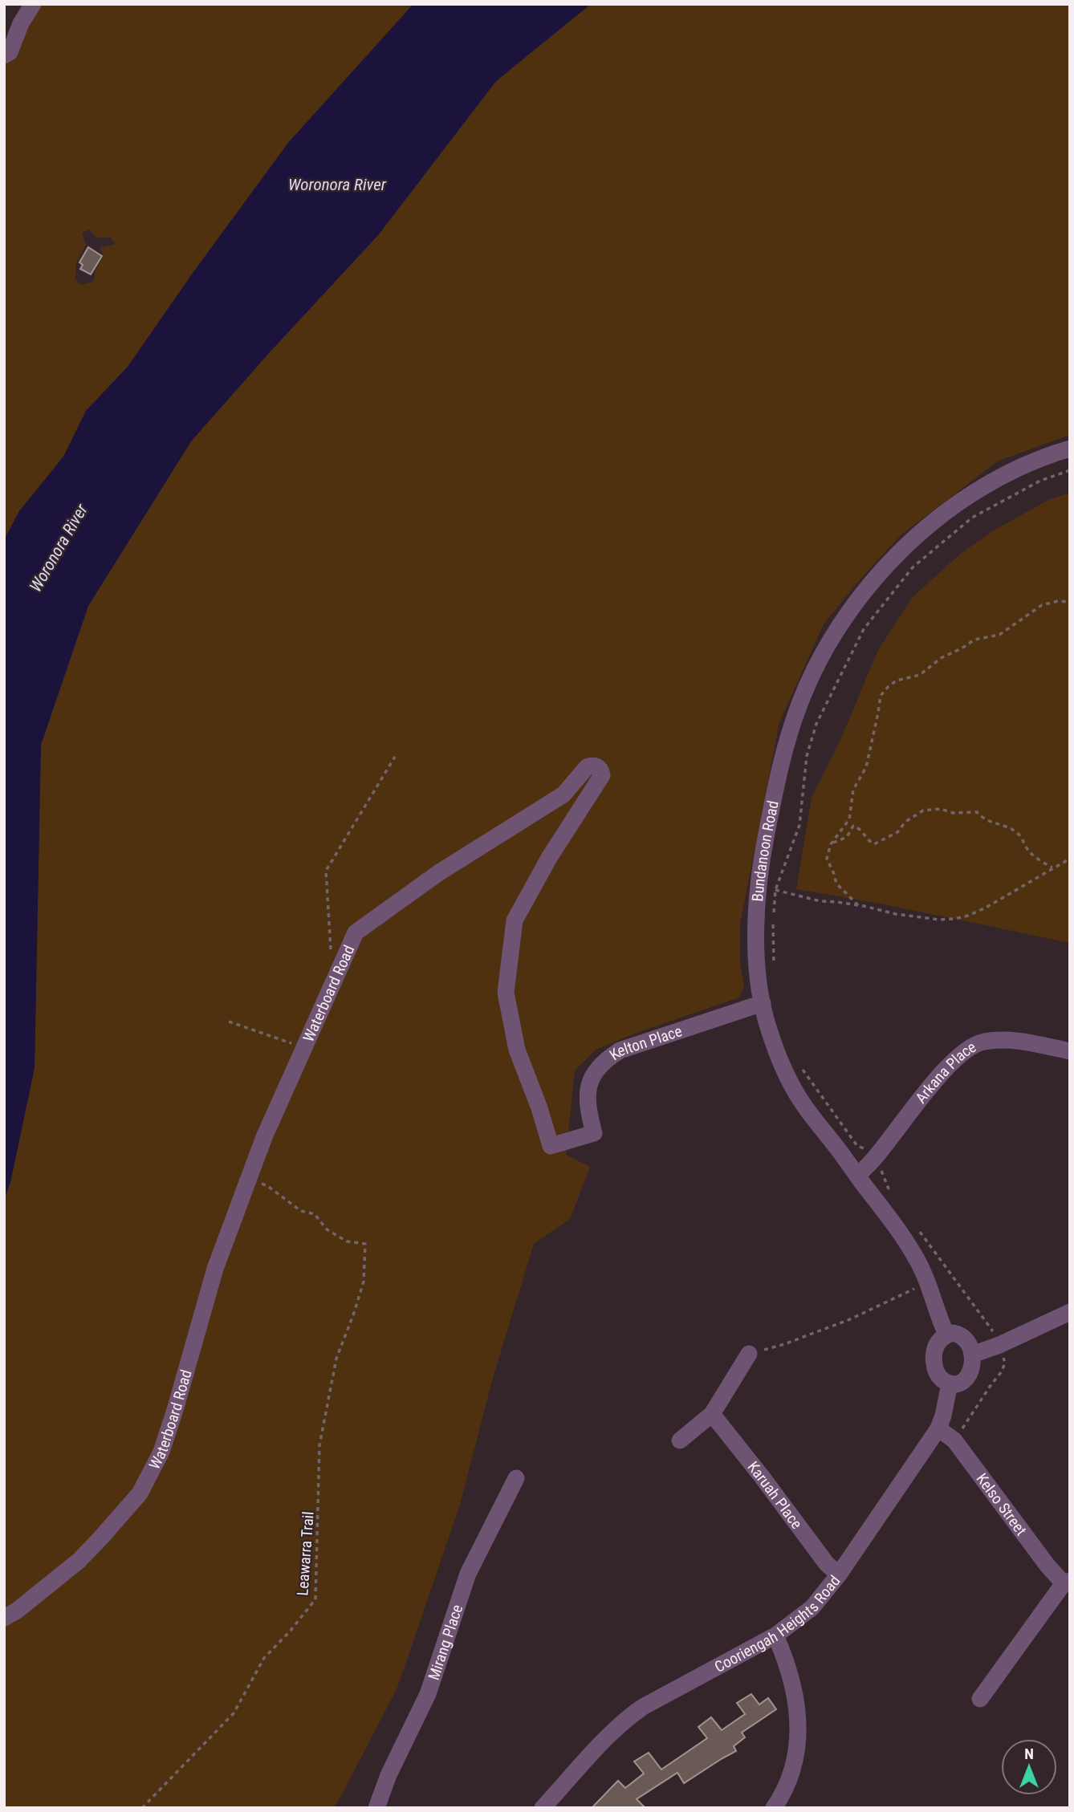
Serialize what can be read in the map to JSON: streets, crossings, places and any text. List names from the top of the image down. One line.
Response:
{"streets":{"street":["Bundanoon Road","Waterboard Road","Kelton Place","Arkana Place","Karuah Place","Kelso Street","Cooriengah Heights Road","Mirang Place"],"path":["Leawarra Trail"]},"crossings":[["Bundanoon Road","Kelton Place"],["Bundanoon Road","Arkana Place"],["Bundanoon Road","Cooriengah Heights Road"],["Waterboard Road","Kelton Place"],["Waterboard Road","Leawarra Trail"],["Karuah Place","Cooriengah Heights Road"],["Kelso Street","Cooriengah Heights Road"]],"water":["Woronora River"],"north":"top"}
